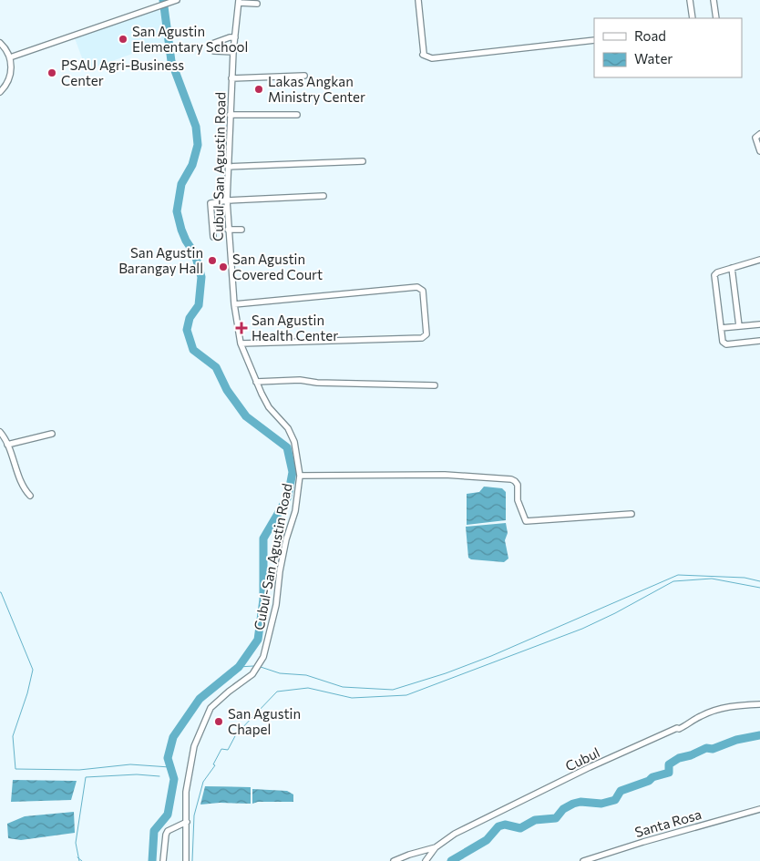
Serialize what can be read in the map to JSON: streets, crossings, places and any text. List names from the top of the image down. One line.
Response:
{"streets":{"street":["Cubul-San Agustin Road","Cubul","Santa Rosa"]},"places":{"other":["San Agustin Elementary School","PSAU Agri-Business Center","Lakas Angkan Ministry Center","San Agustin Barangay Hall","San Agustin Covered Court","San Agustin Chapel"],"health":["San Agustin Health Center"]},"legend":["Road","Water"]}
